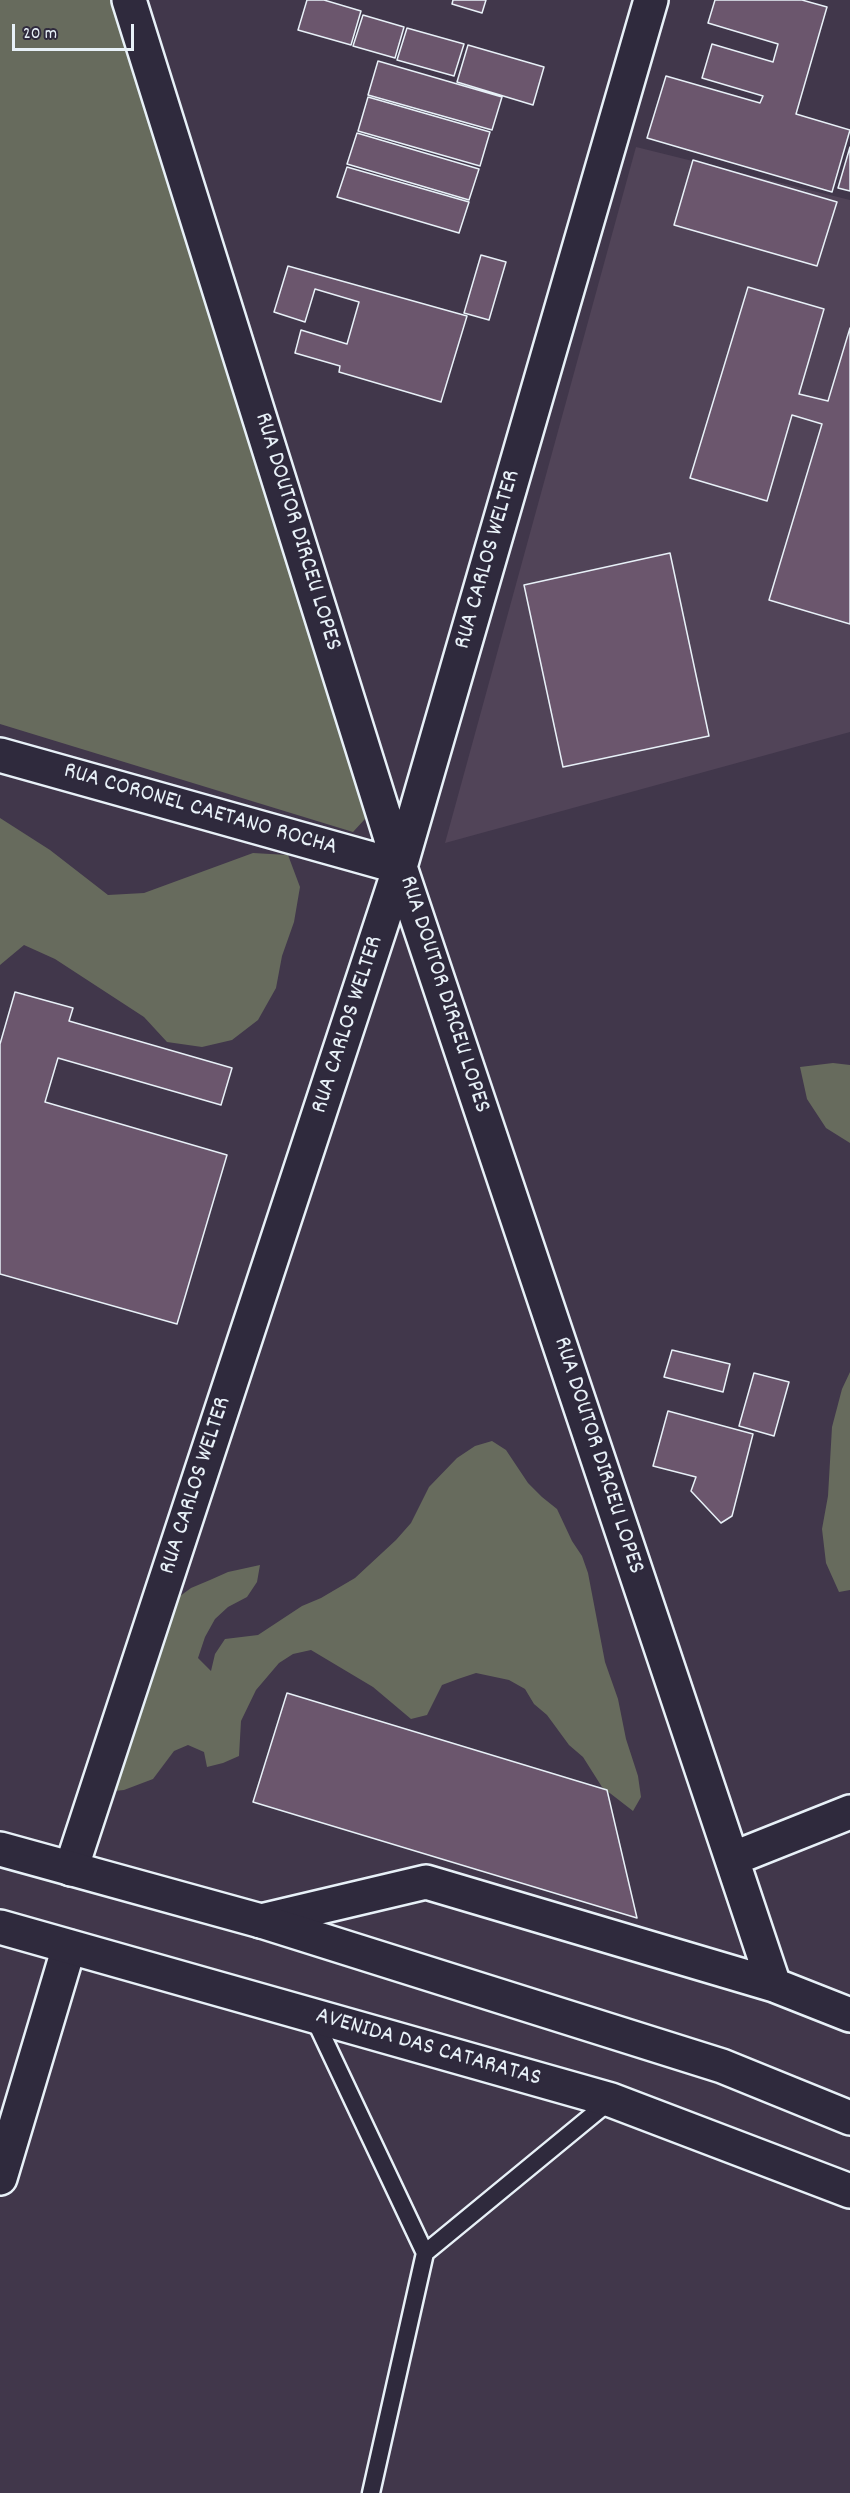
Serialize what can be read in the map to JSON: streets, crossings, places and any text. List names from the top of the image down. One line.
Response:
{"streets":{"street":["RUA DOUTOR DIRCEU LOPES","RUA CARLOS WELTER","RUA CORONEL CAETANO ROCHA","AVENIDA DAS CATARATAS"]},"crossings":[["RUA DOUTOR DIRCEU LOPES","RUA CARLOS WELTER"],["RUA DOUTOR DIRCEU LOPES","RUA CORONEL CAETANO ROCHA"],["RUA CARLOS WELTER","RUA CORONEL CAETANO ROCHA"]],"scale_bar":"20 m"}
